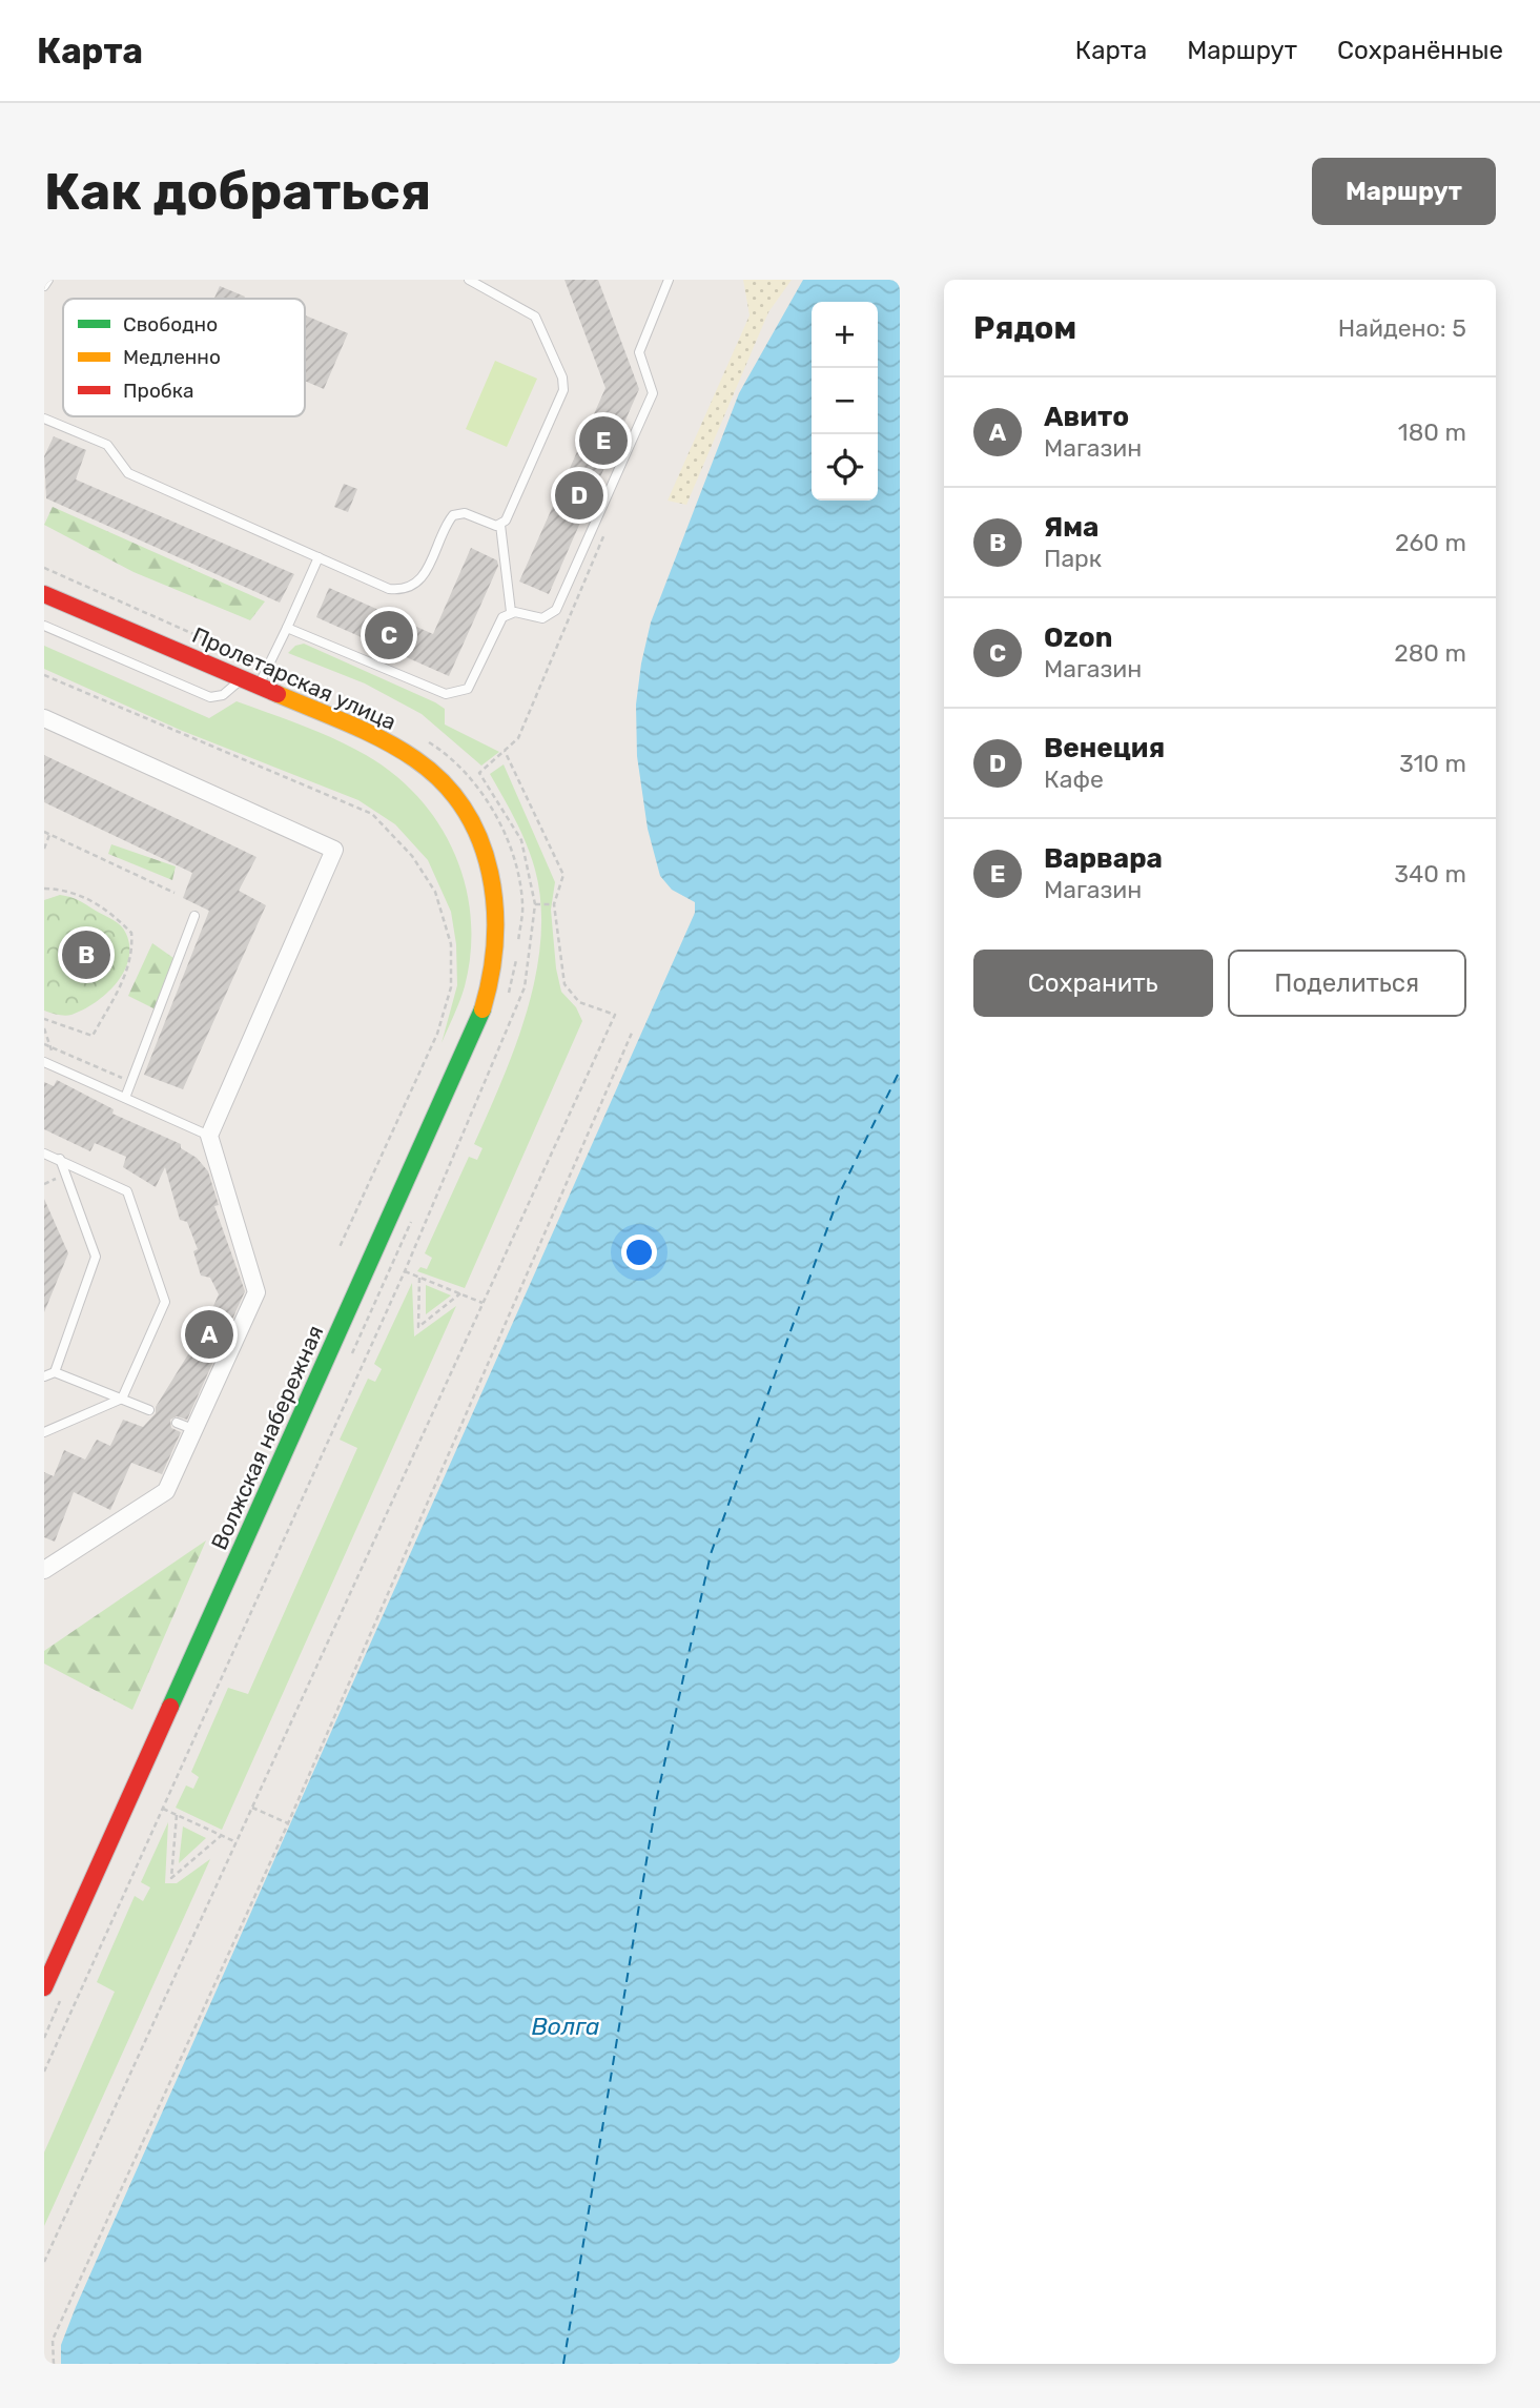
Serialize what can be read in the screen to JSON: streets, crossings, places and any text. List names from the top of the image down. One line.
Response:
{"streets":{"street":["Пролетарская улица","Волжская набережная"]},"crossings":[["Пролетарская улица","Волжская набережная"]],"water":["Волга"],"legend":["Свободно","Медленно","Пробка"],"page":{"header":"Карта","nav":["Карта","Маршрут","Сохранённые"],"buttons":["Маршрут",["Сохранить","Поделиться"]],"title":"Как добраться","heading":["Рядом","Найдено: 5"],"map_buttons":["+","−"],"list":[{"mark":"A","name":"Авито","note":"Магазин","value":"180 m"},{"mark":"B","name":"Яма","note":"Парк","value":"260 m"},{"mark":"C","name":"Ozon","note":"Магазин","value":"280 m"},{"mark":"D","name":"Венеция","note":"Кафе","value":"310 m"},{"mark":"E","name":"Варвара","note":"Магазин","value":"340 m"}],"pins":["E","D","C","B","A"]}}
